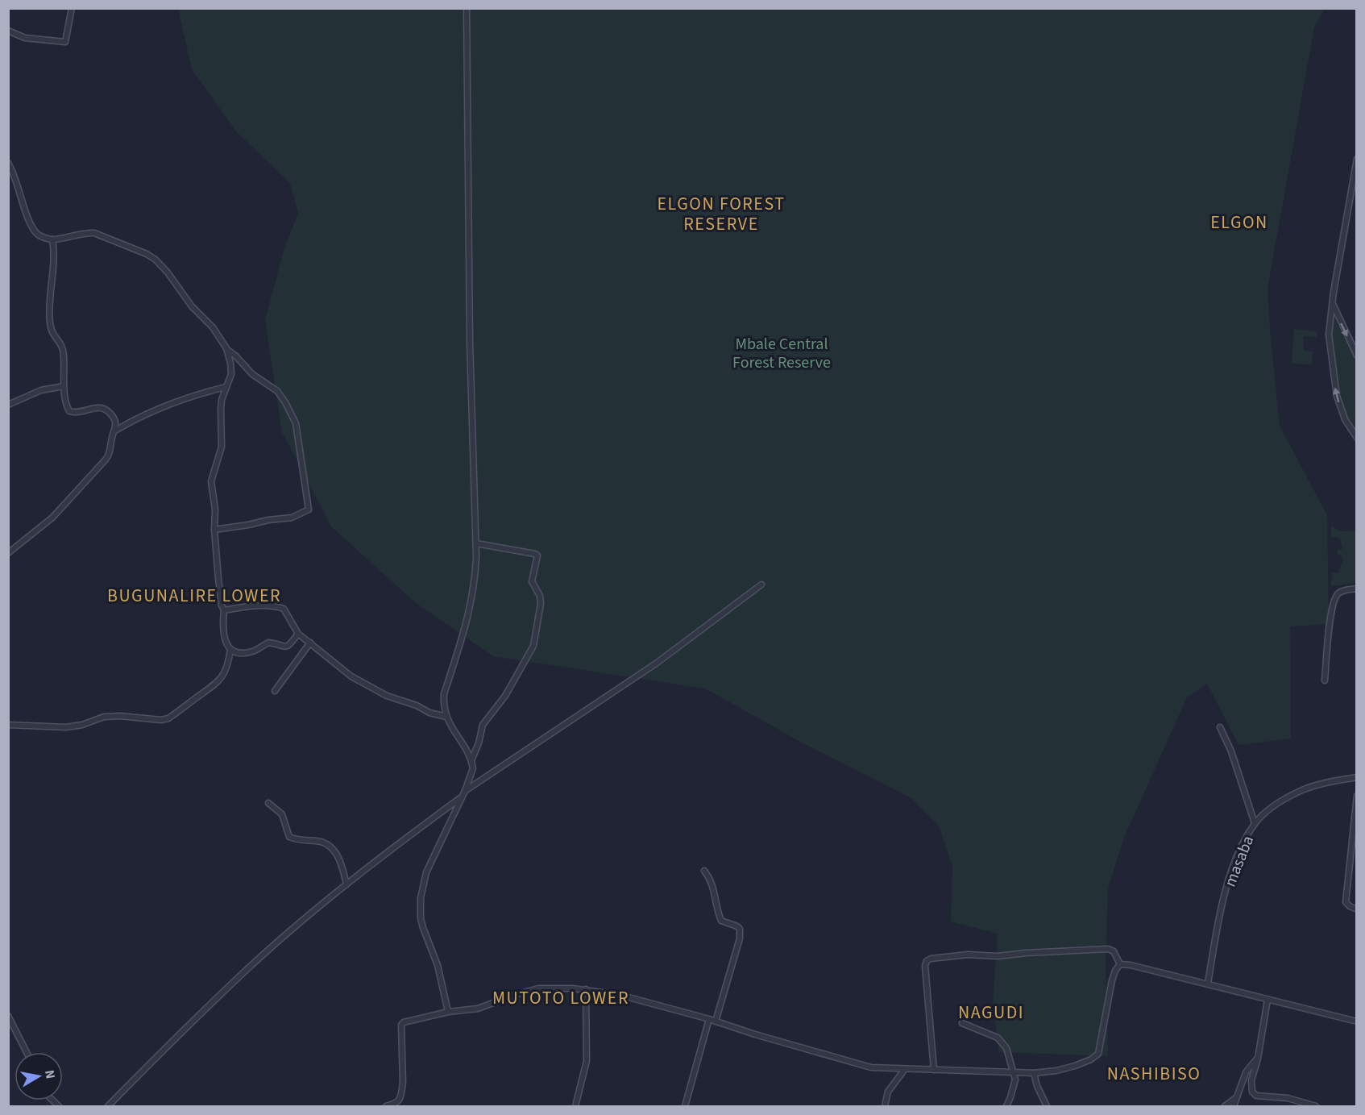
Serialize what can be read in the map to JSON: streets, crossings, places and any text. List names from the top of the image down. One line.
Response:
{"streets":{"street":["masaba"]},"districts":["ELGON FOREST RESERVE","ELGON","BUGUNALIRE LOWER","MUTOTO LOWER","NAGUDI","NASHIBISO"],"parks":["Mbale Central Forest Reserve"],"north":"right"}
